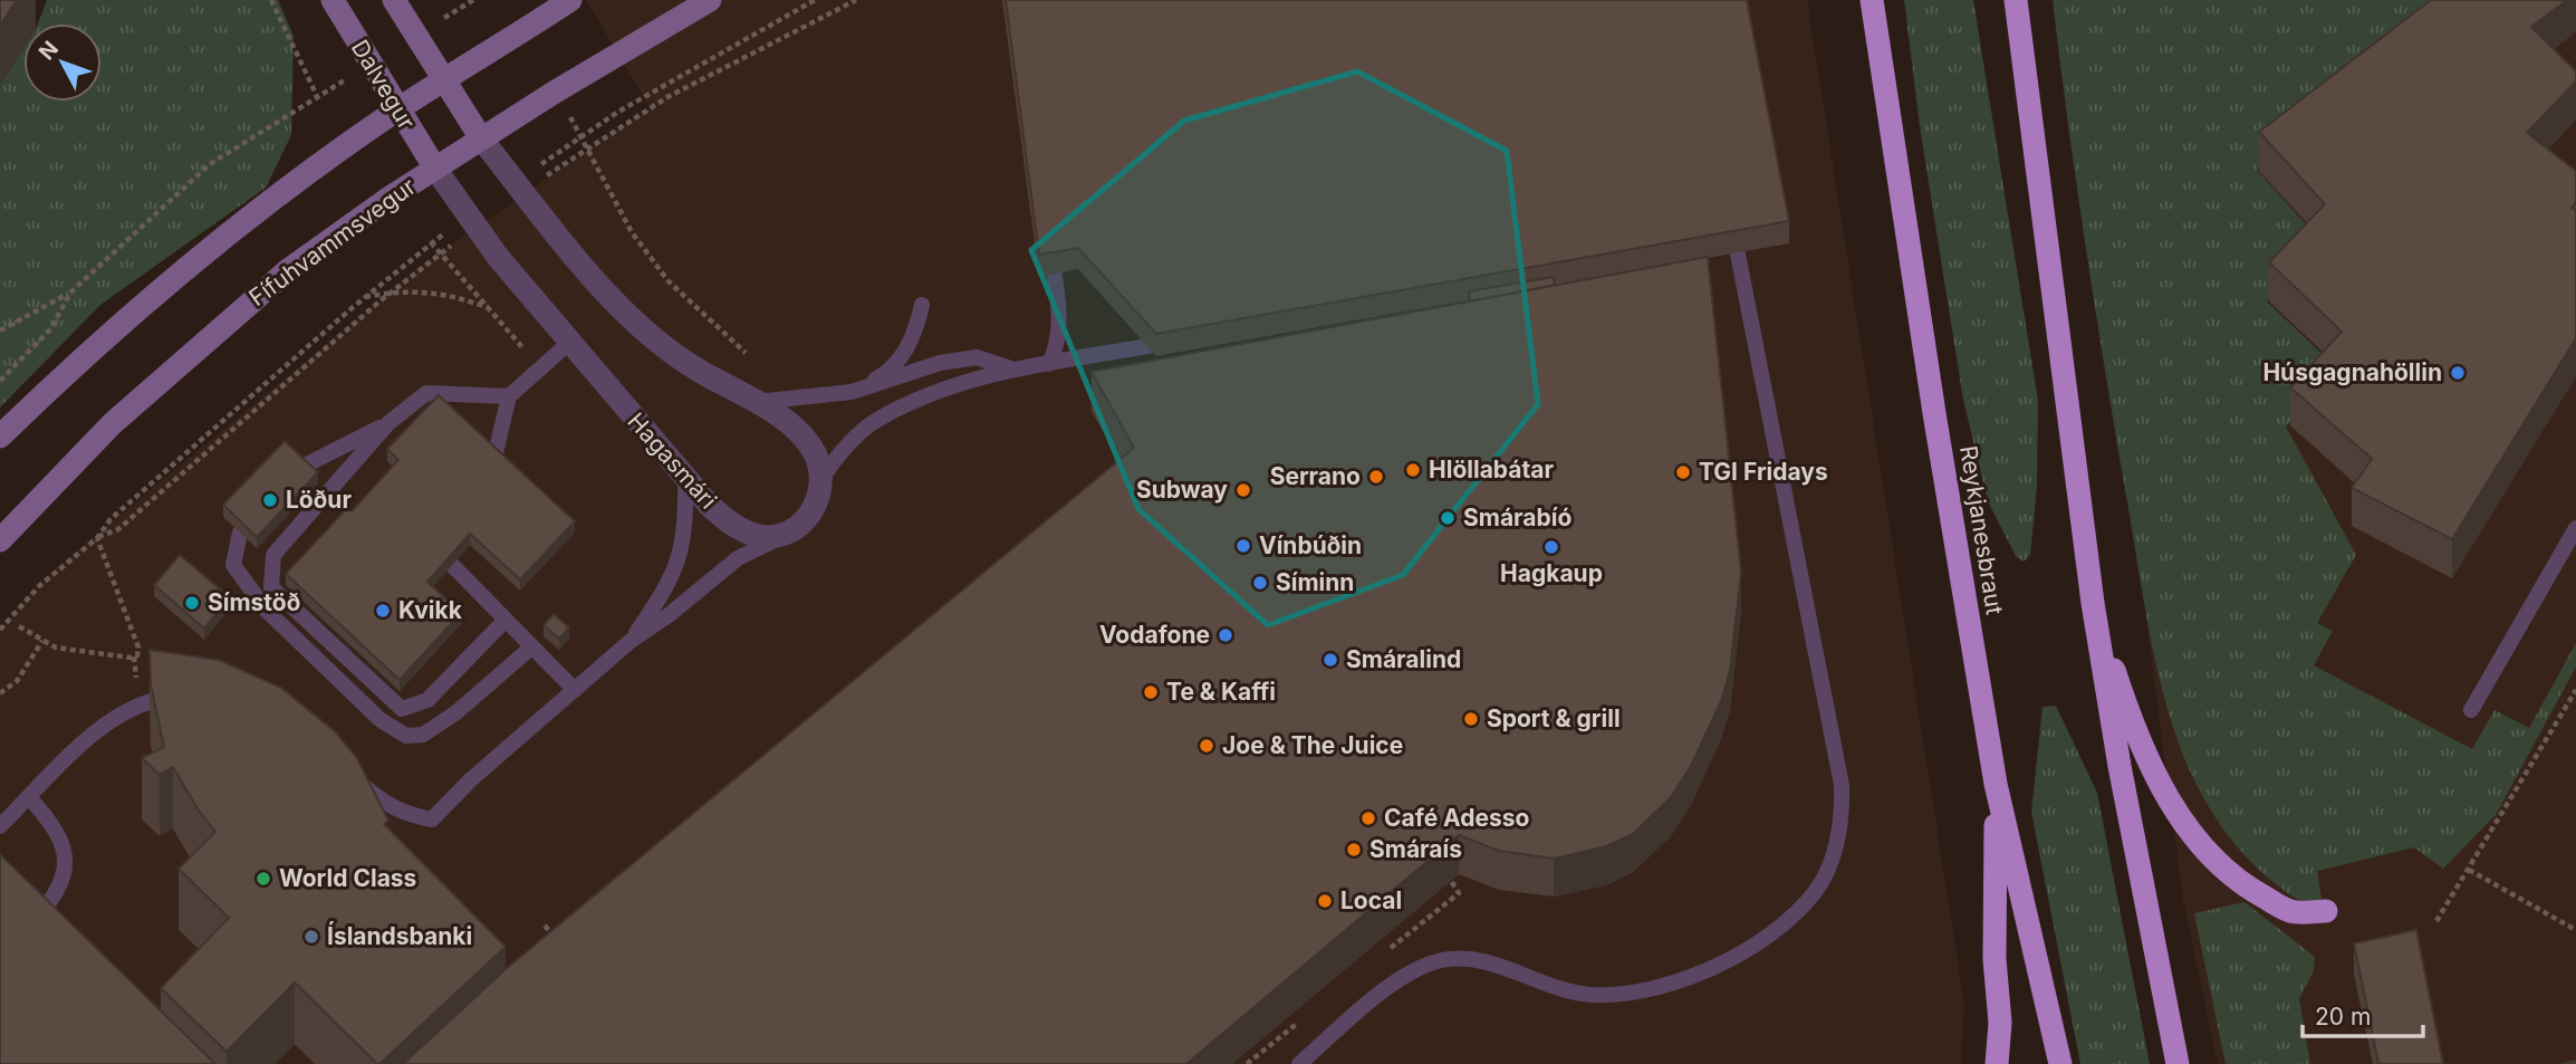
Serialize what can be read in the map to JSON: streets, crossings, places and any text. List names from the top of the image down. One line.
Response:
{"streets":{"highway":["Reykjanesbraut"],"main road":["Dalvegur","Fífuhvammsvegur"],"street":["Hagasmári"]},"crossings":[["Dalvegur","Fífuhvammsvegur"],["Dalvegur","Hagasmári"],["Fífuhvammsvegur","Hagasmári"]],"places":["Húsgagnahöllin","Hlöllabátar","TGI Fridays","Serrano","Subway","Löður","Smárabíó","Vínbúðin","Hagkaup","Síminn","Símstöð","Kvikk","Vodafone","Smáralind","Te & Kaffi","Sport & grill","Joe & The Juice","Café Adesso","Smáraís","World Class","Local","Íslandsbanki"],"scale_bar":"20 m","north":"top left"}
